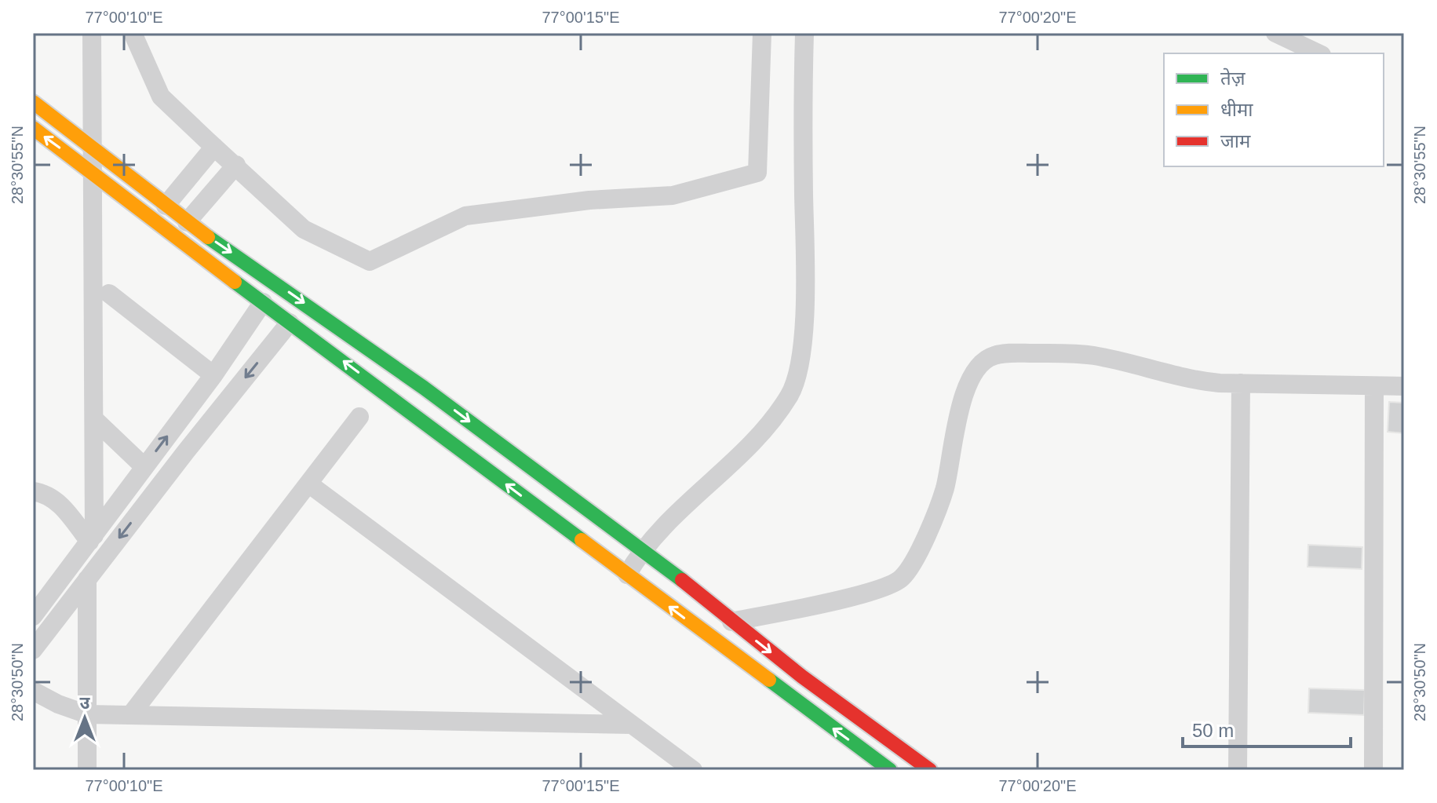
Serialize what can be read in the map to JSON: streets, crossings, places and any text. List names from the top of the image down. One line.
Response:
{"legend":["तेज़","धीमा","जाम"],"scale_bar":"50 m","north":"top","coordinates":["77°00'10\"E","77°00'15\"E","77°00'20\"E","28°30'55\"N","28°30'50\"N"]}
